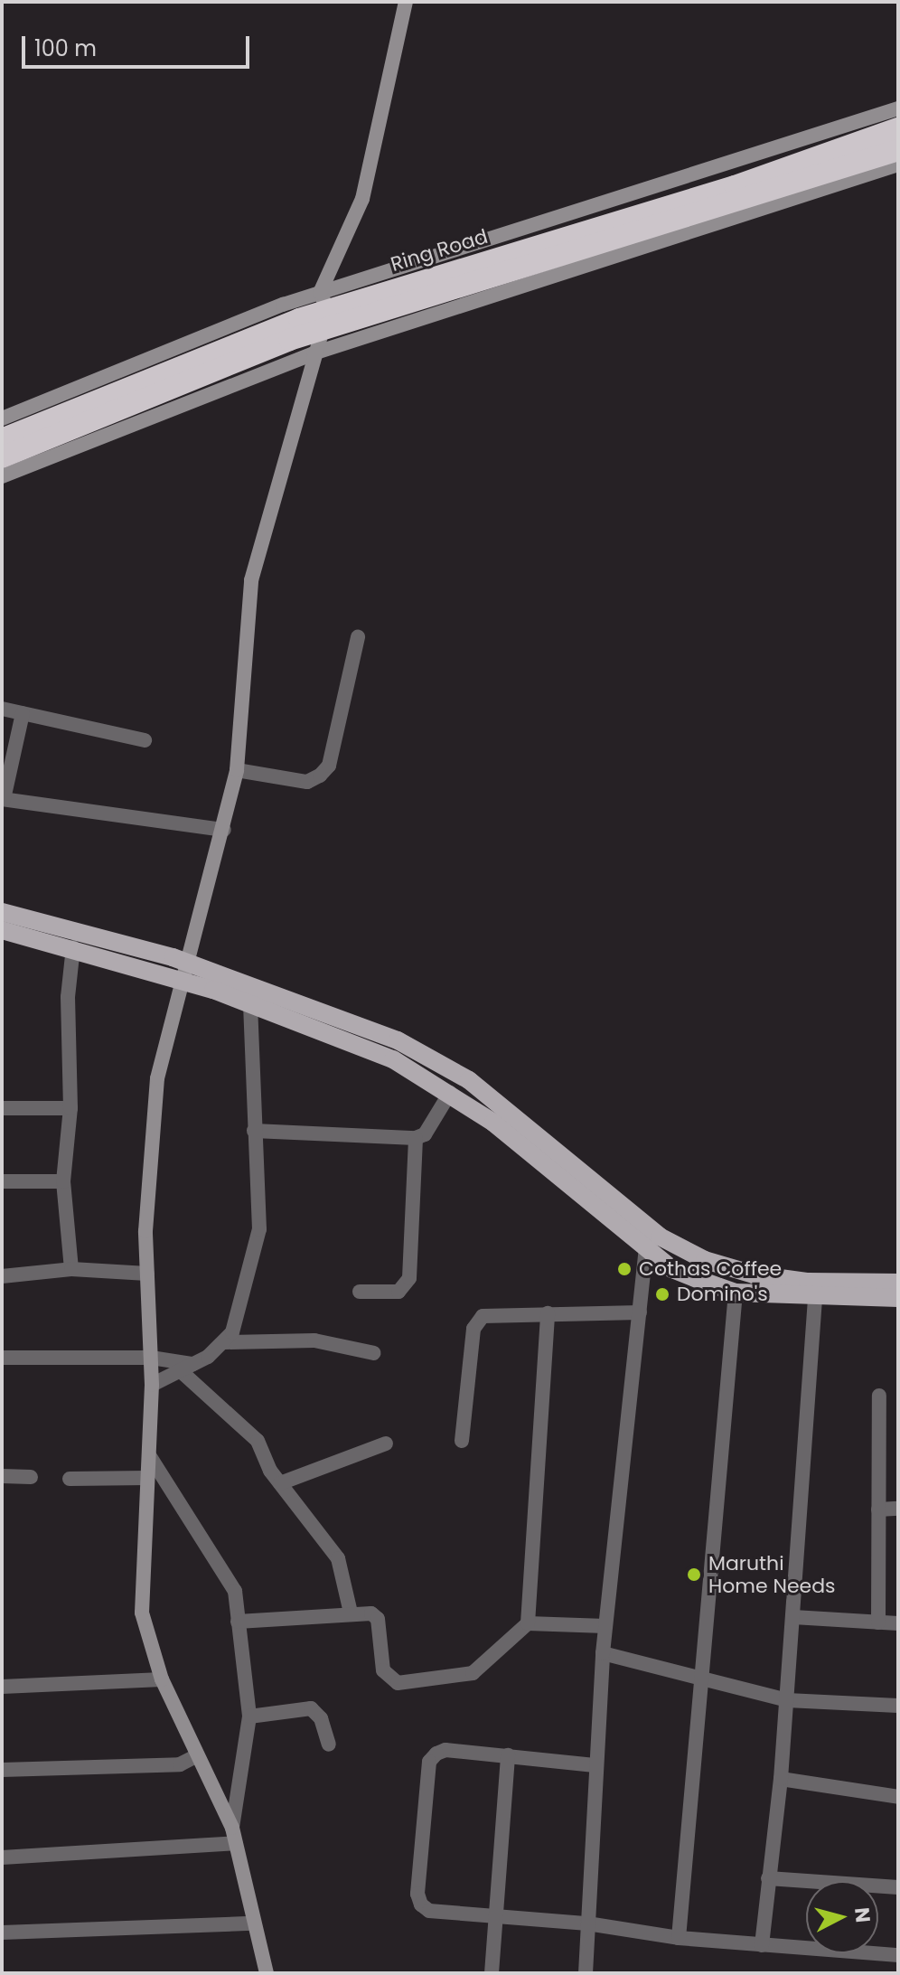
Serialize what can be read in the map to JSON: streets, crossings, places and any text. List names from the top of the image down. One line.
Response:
{"streets":{"highway":["Ring Road"]},"places":["Cothas Coffee","Domino's","Maruthi Home Needs"],"scale_bar":"100 m","north":"right"}
